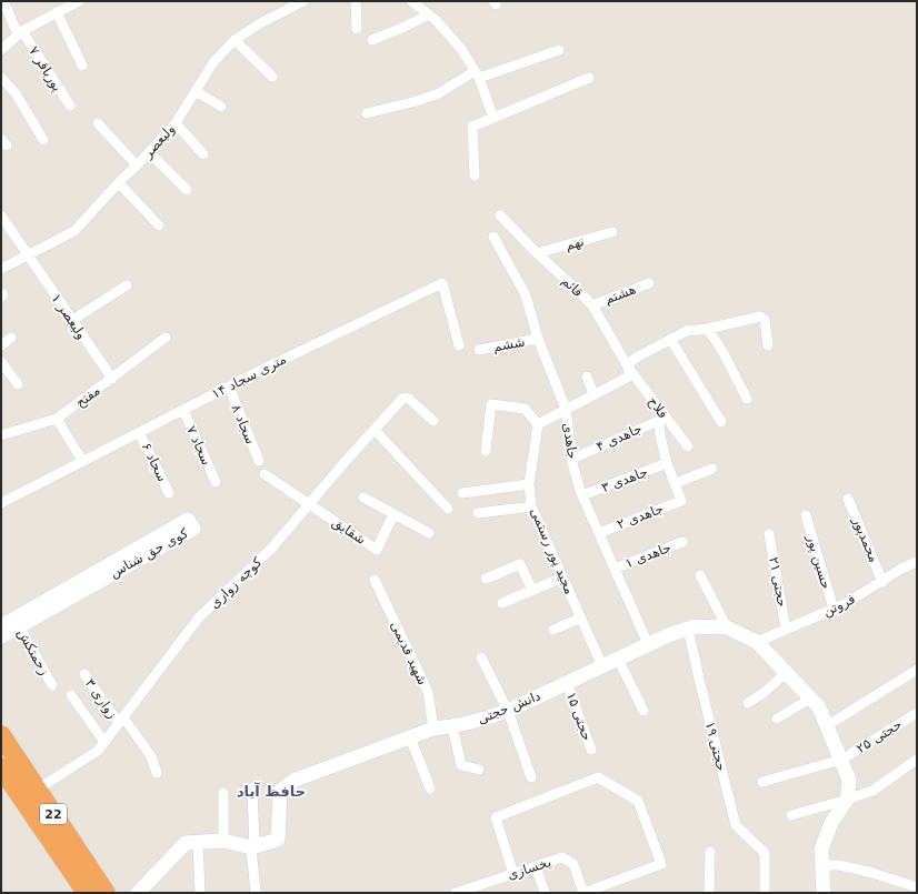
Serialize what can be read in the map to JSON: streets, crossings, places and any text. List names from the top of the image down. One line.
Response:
{"streets":{"highway":["22"],"street":["پورباقر ۷","ولیعصر","نهم","قائم","هشتم","ولیعصر ۱","ششم","۱۴ متری سجاد","مفتح","فلاح","سجاد ۸","جاهدی ۴","جاهدی","سجاد ۷","سجاد ۶","جاهدی ۳","جاهدی ۲","شقایق","محمدپور","مجید پور رستمی","کوی حق شناس","جاهدی ۱","حسین پور","حجتی ۲۱","کوچه زواری","فروتن","زحمتکش","شهید قدیمی","زواری ۳","دانش حجتی","حجتی ۱۵","حجتی ۲۵","حجتی ۱۹","یخسازی"]},"crossings":[["ولیعصر","ولیعصر ۱"],["نهم","قائم"],["قائم","هشتم"],["قائم","فلاح"],["ولیعصر ۱","مفتح"],["ششم","جاهدی"],["۱۴ متری سجاد","سجاد ۸"],["۱۴ متری سجاد","سجاد ۷"],["۱۴ متری سجاد","سجاد ۶"],["فلاح","جاهدی ۴"],["جاهدی ۴","جاهدی"],["جاهدی","جاهدی ۳"],["جاهدی","جاهدی ۲"],["جاهدی","جاهدی ۱"],["جاهدی","دانش حجتی"],["شقایق","کوچه زواری"],["محمدپور","فروتن"],["مجید پور رستمی","دانش حجتی"],["کوی حق شناس","زحمتکش"],["حسین پور","فروتن"],["حجتی ۲۱","فروتن"],["کوچه زواری","زواری ۳"],["کوچه زواری","22"],["فروتن","دانش حجتی"],["شهید قدیمی","دانش حجتی"],["دانش حجتی","حجتی ۱۵"],["دانش حجتی","حجتی ۲۵"],["دانش حجتی","حجتی ۱۹"]],"districts":["حافظ آباد"]}
